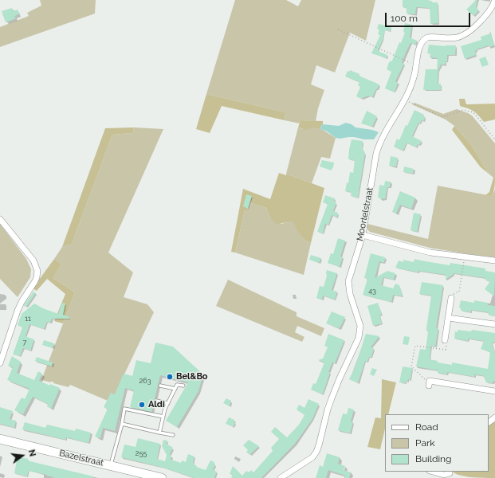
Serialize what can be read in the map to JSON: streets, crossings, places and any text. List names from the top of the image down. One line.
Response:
{"streets":{"main road":["Bazelstraat"],"street":["Moortelstraat"]},"places":["Bel&Bo","Aldi"],"house_numbers":["43","11","7","263","255"],"legend":["Road","Park","Building"],"scale_bar":"100 m","north":"right"}
